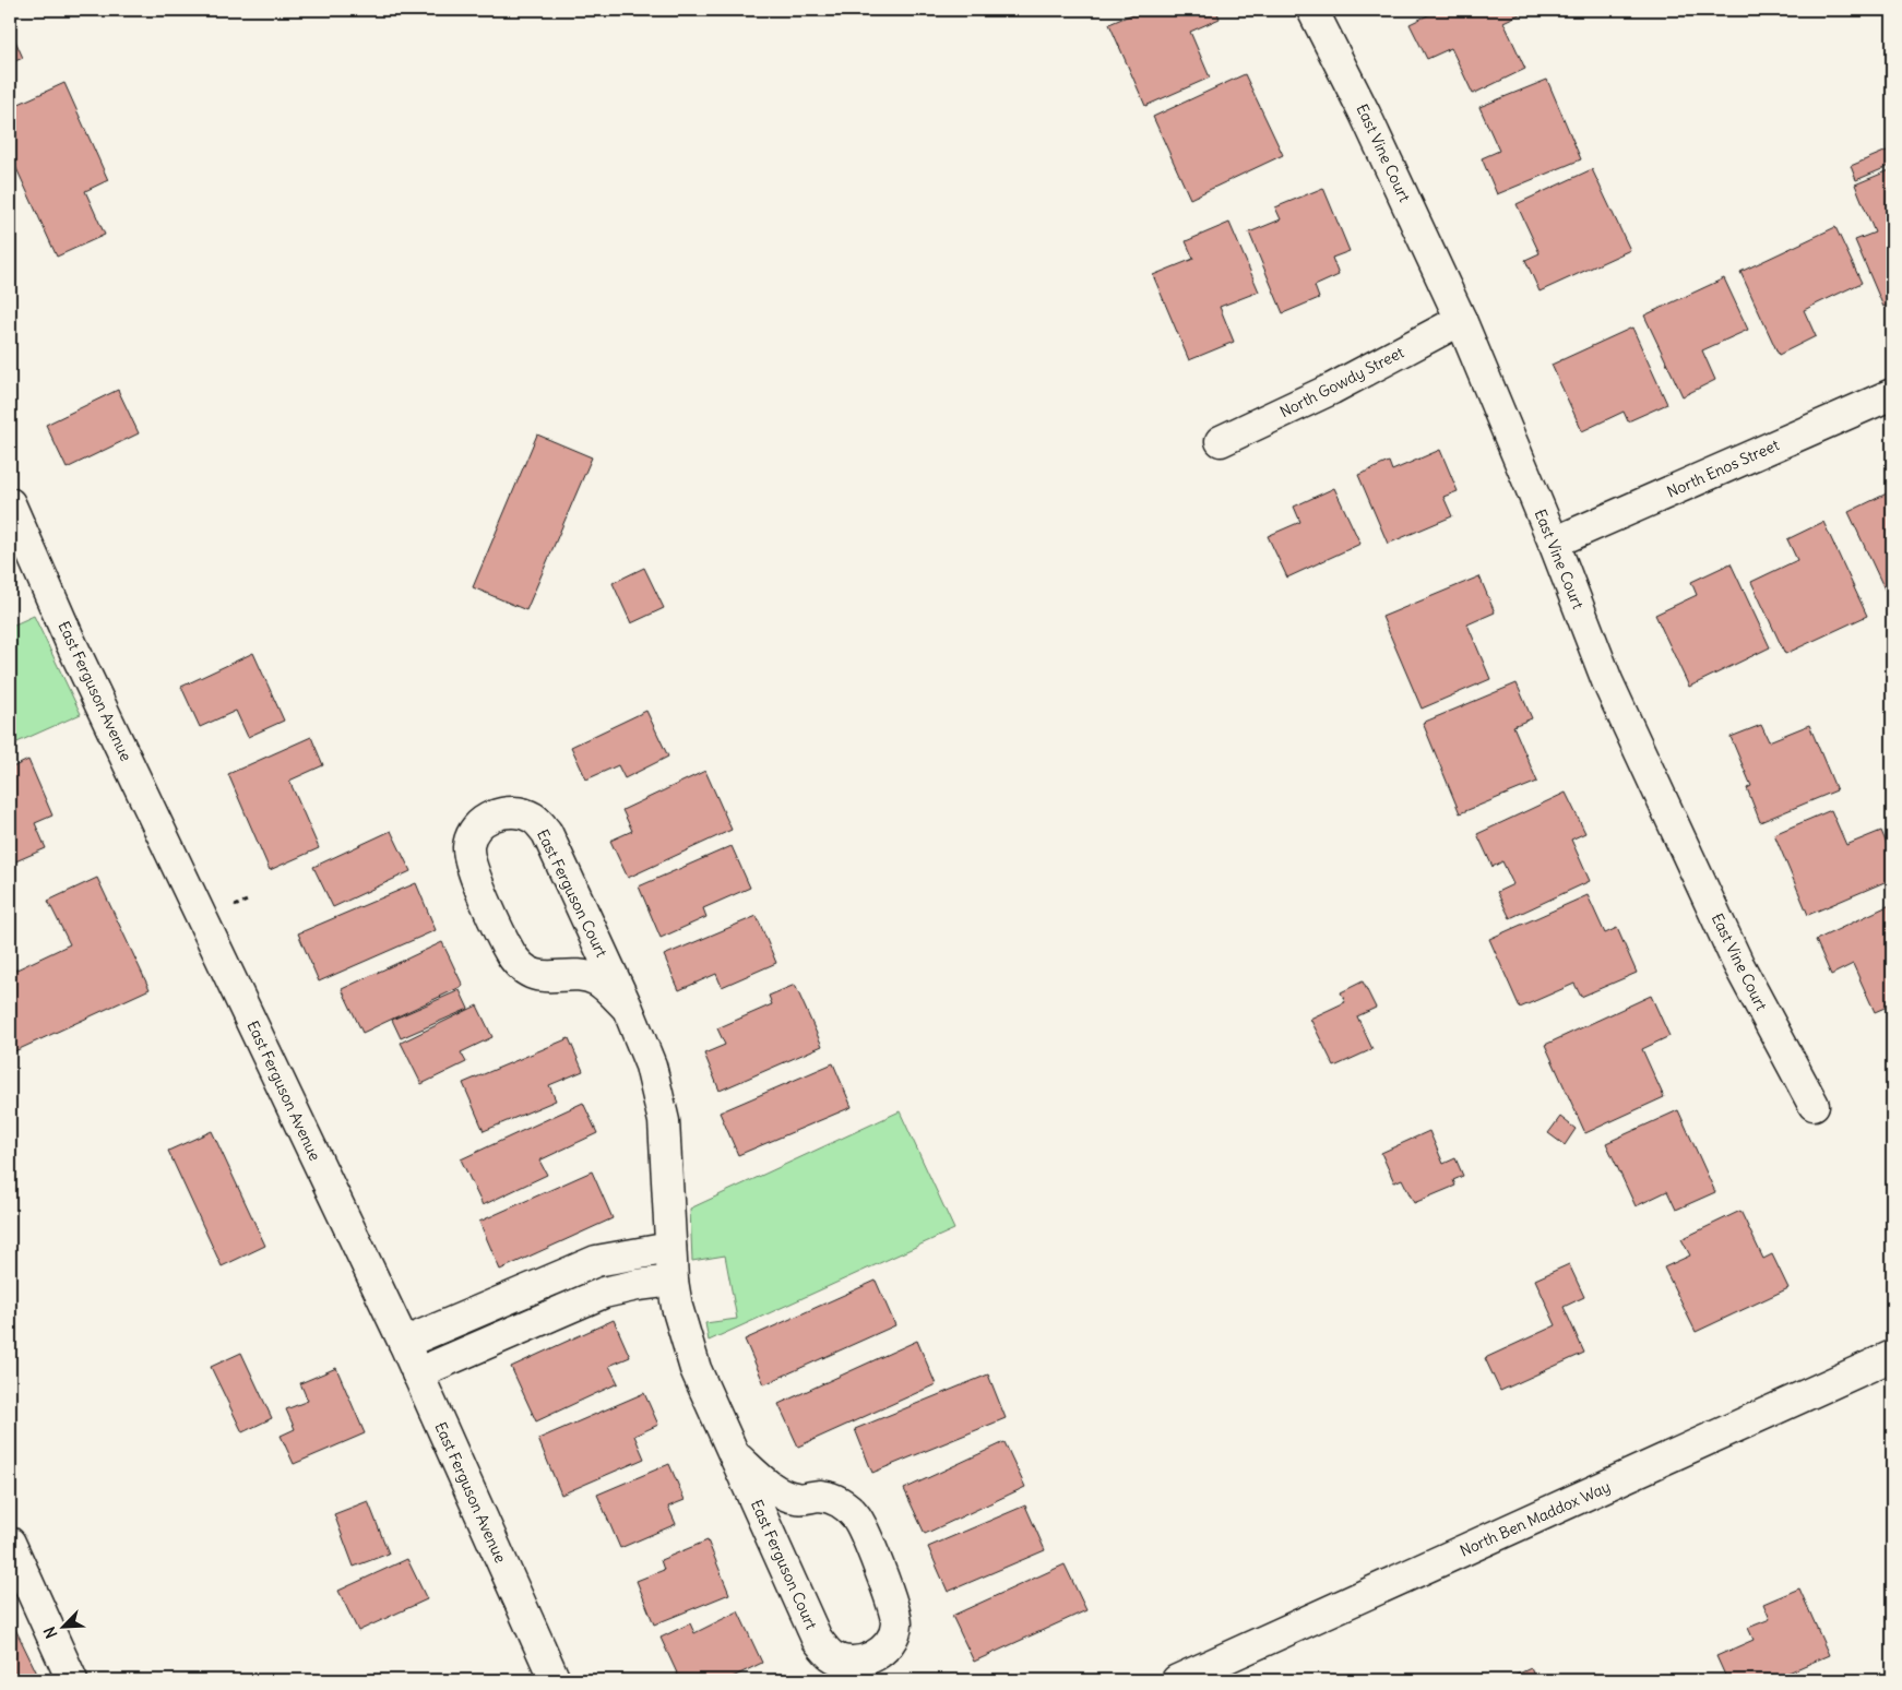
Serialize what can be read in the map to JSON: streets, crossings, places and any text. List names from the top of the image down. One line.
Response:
{"streets":{"street":["East Vine Court","North Gowdy Street","North Enos Street","East Ferguson Avenue","East Ferguson Court","North Ben Maddox Way"]},"crossings":[["East Vine Court","North Gowdy Street"],["East Vine Court","North Enos Street"]],"north":"bottom left"}
